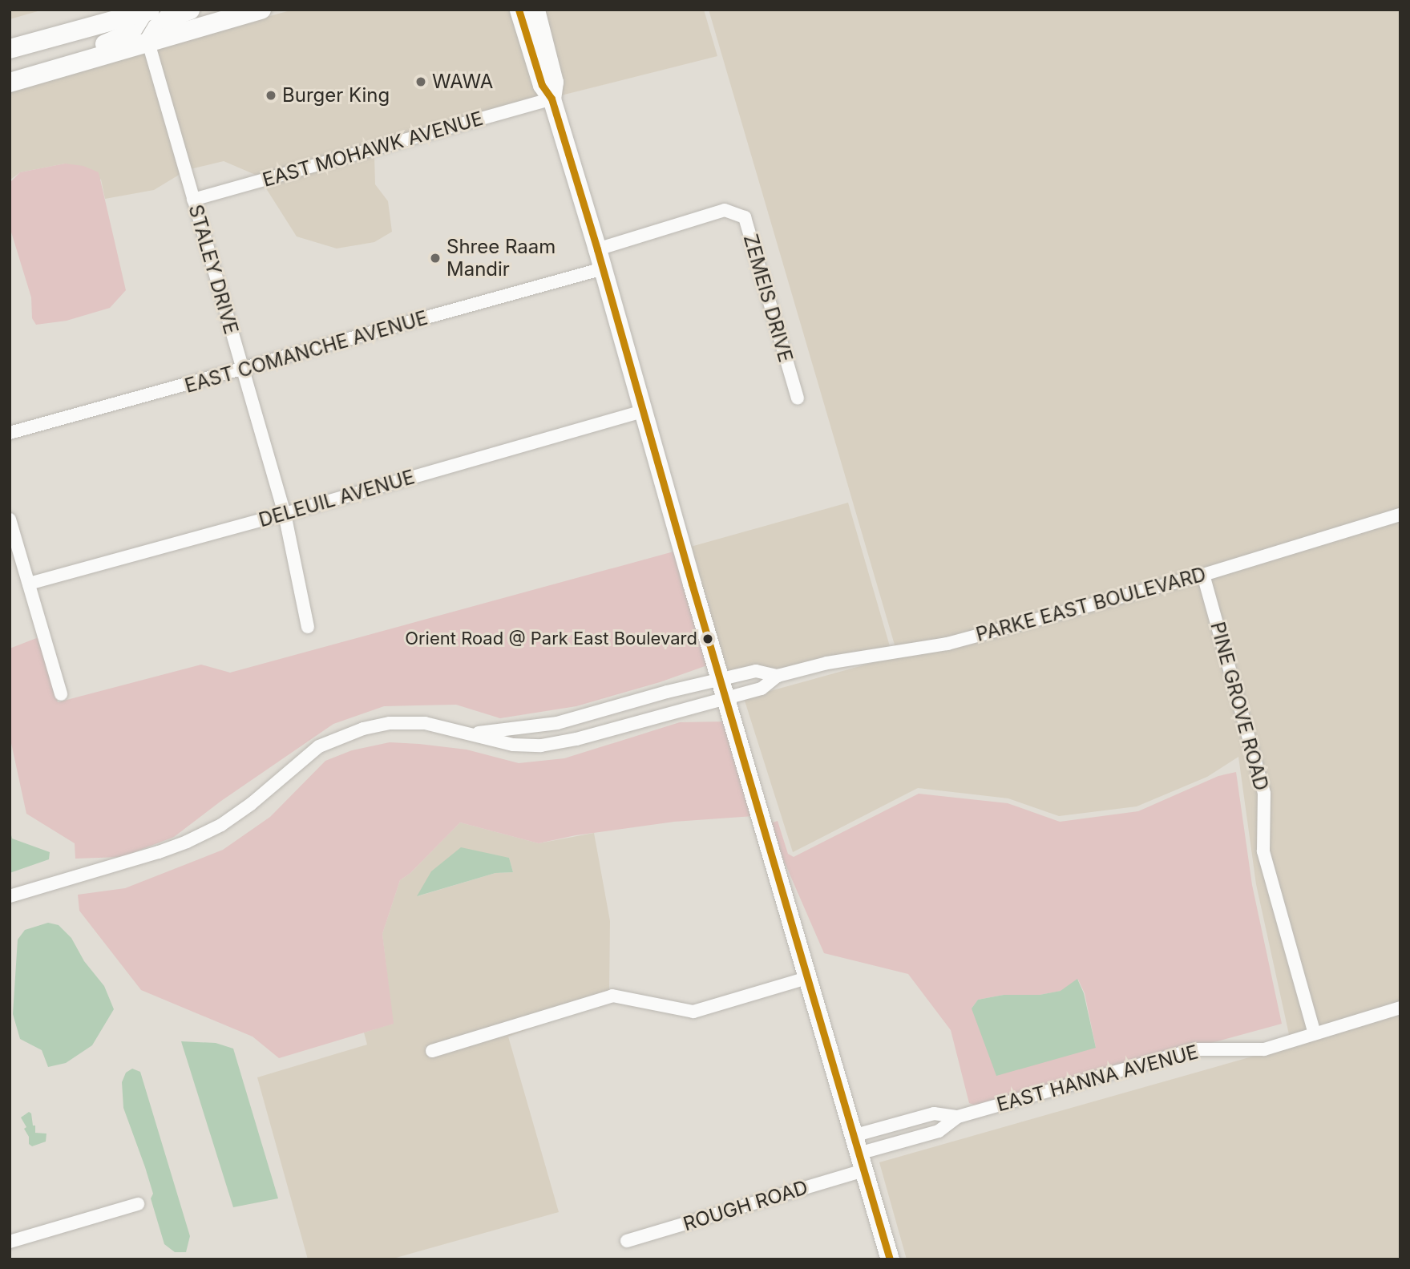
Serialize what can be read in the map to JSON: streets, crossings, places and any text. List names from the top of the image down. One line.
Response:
{"streets":{"street":["EAST MOHAWK AVENUE","STALEY DRIVE","ZEMEIS DRIVE","EAST COMANCHE AVENUE","DELEUIL AVENUE","PARKE EAST BOULEVARD","PINE GROVE ROAD","EAST HANNA AVENUE","ROUGH ROAD"]},"crossings":[["EAST MOHAWK AVENUE","STALEY DRIVE"],["STALEY DRIVE","EAST COMANCHE AVENUE"],["STALEY DRIVE","DELEUIL AVENUE"],["PARKE EAST BOULEVARD","PINE GROVE ROAD"],["PINE GROVE ROAD","EAST HANNA AVENUE"],["EAST HANNA AVENUE","ROUGH ROAD"]],"places":["WAWA","Burger King","Shree Raam Mandir","Orient Road @ Park East Boulevard"]}
